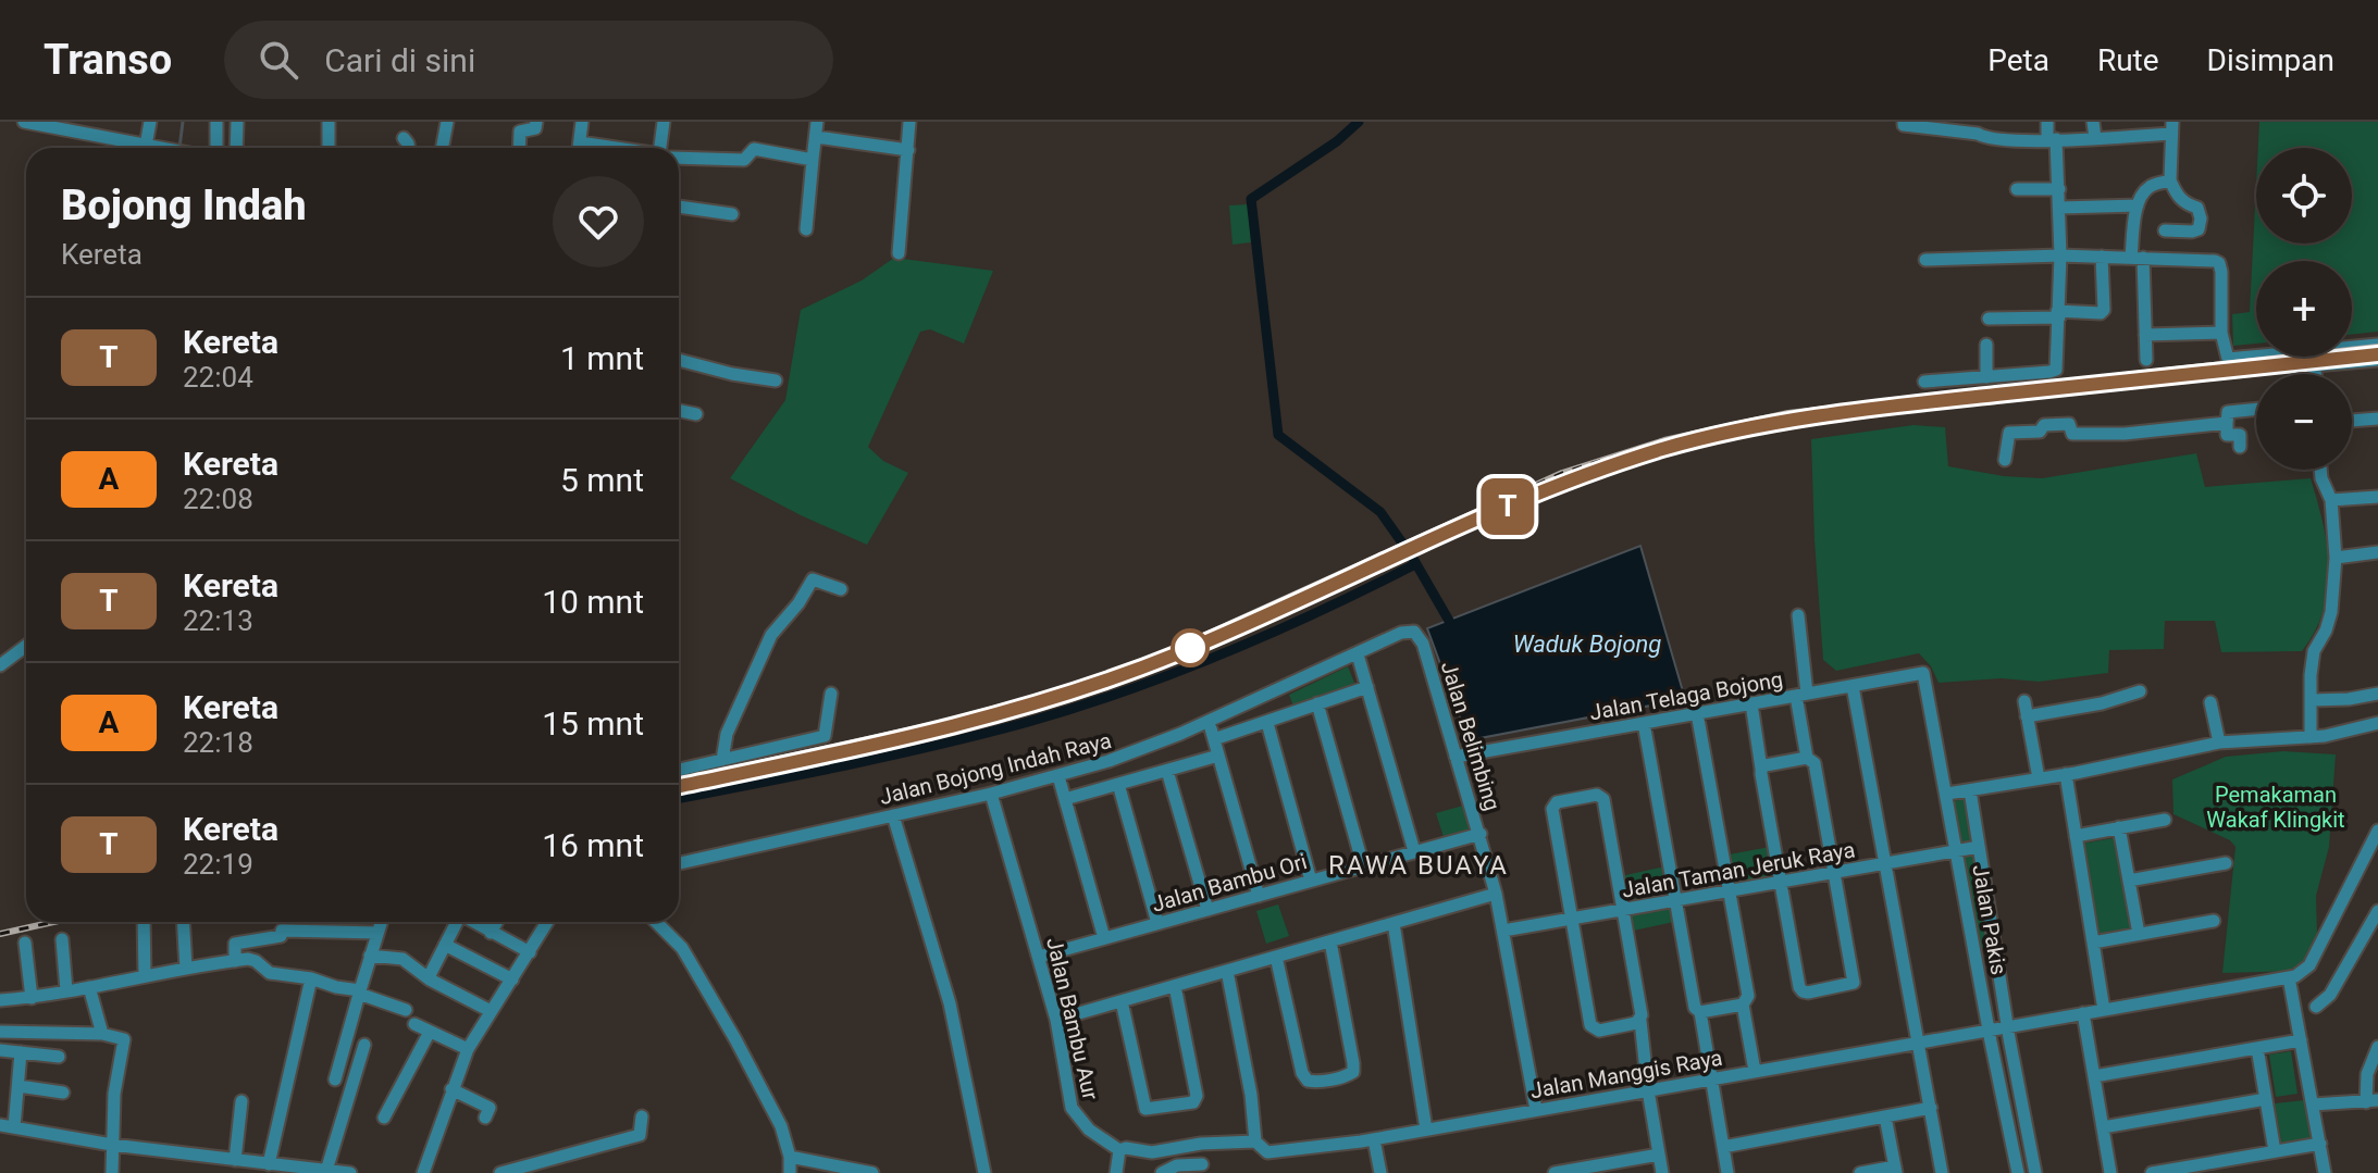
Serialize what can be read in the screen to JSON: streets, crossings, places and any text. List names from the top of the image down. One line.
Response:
{"streets":{"street":["Jalan Telaga Bojong","Jalan Belimbing","Jalan Bojong Indah Raya","Jalan Taman Jeruk Raya","Jalan Bambu Ori","Jalan Pakis","Jalan Bambu Aur","Jalan Manggis Raya"]},"crossings":[["Jalan Telaga Bojong","Jalan Belimbing"],["Jalan Telaga Bojong","Jalan Pakis"],["Jalan Belimbing","Jalan Bojong Indah Raya"],["Jalan Belimbing","Jalan Taman Jeruk Raya"],["Jalan Belimbing","Jalan Bambu Ori"],["Jalan Belimbing","Jalan Manggis Raya"],["Jalan Bojong Indah Raya","Jalan Bambu Aur"],["Jalan Taman Jeruk Raya","Jalan Pakis"],["Jalan Bambu Ori","Jalan Bambu Aur"],["Jalan Pakis","Jalan Manggis Raya"]],"districts":["RAWA BUAYA"],"water":["Waduk Bojong"],"parks":["Pemakaman Wakaf Klingkit"],"page":{"header":"Transo","search":"Cari di sini","nav":["Peta","Rute","Disimpan"],"on_map":"T","map_buttons":["+","−"],"heading":["Bojong Indah","Kereta"],"list":[{"mark":"T","name":"Kereta","note":"22:04","value":"1 mnt"},{"mark":"A","name":"Kereta","note":"22:08","value":"5 mnt"},{"mark":"T","name":"Kereta","note":"22:13","value":"10 mnt"},{"mark":"A","name":"Kereta","note":"22:18","value":"15 mnt"},{"mark":"T","name":"Kereta","note":"22:19","value":"16 mnt"}]}}
